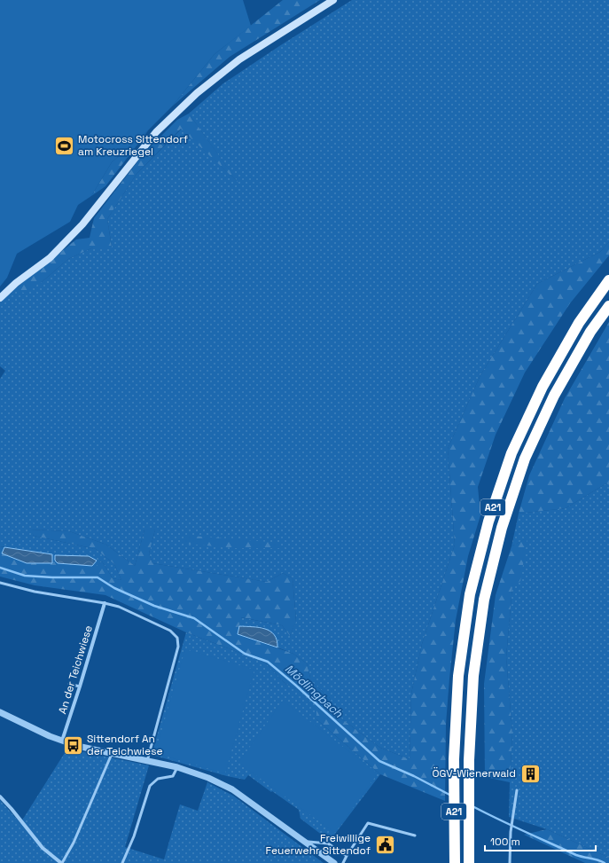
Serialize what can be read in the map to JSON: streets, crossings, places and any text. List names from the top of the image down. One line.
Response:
{"streets":{"highway":["A21"],"street":["An der Teichwiese"]},"water":["Mödlingbach"],"places":{"sports":["Motocross Sittendorf am Kreuzriegel"],"bus stop":["Sittendorf An der Teichwiese"],"building":["ÖGV-Wienerwald"],"public building":["Freiwillige Feuerwehr Sittendof"]},"scale_bar":"100 m"}
